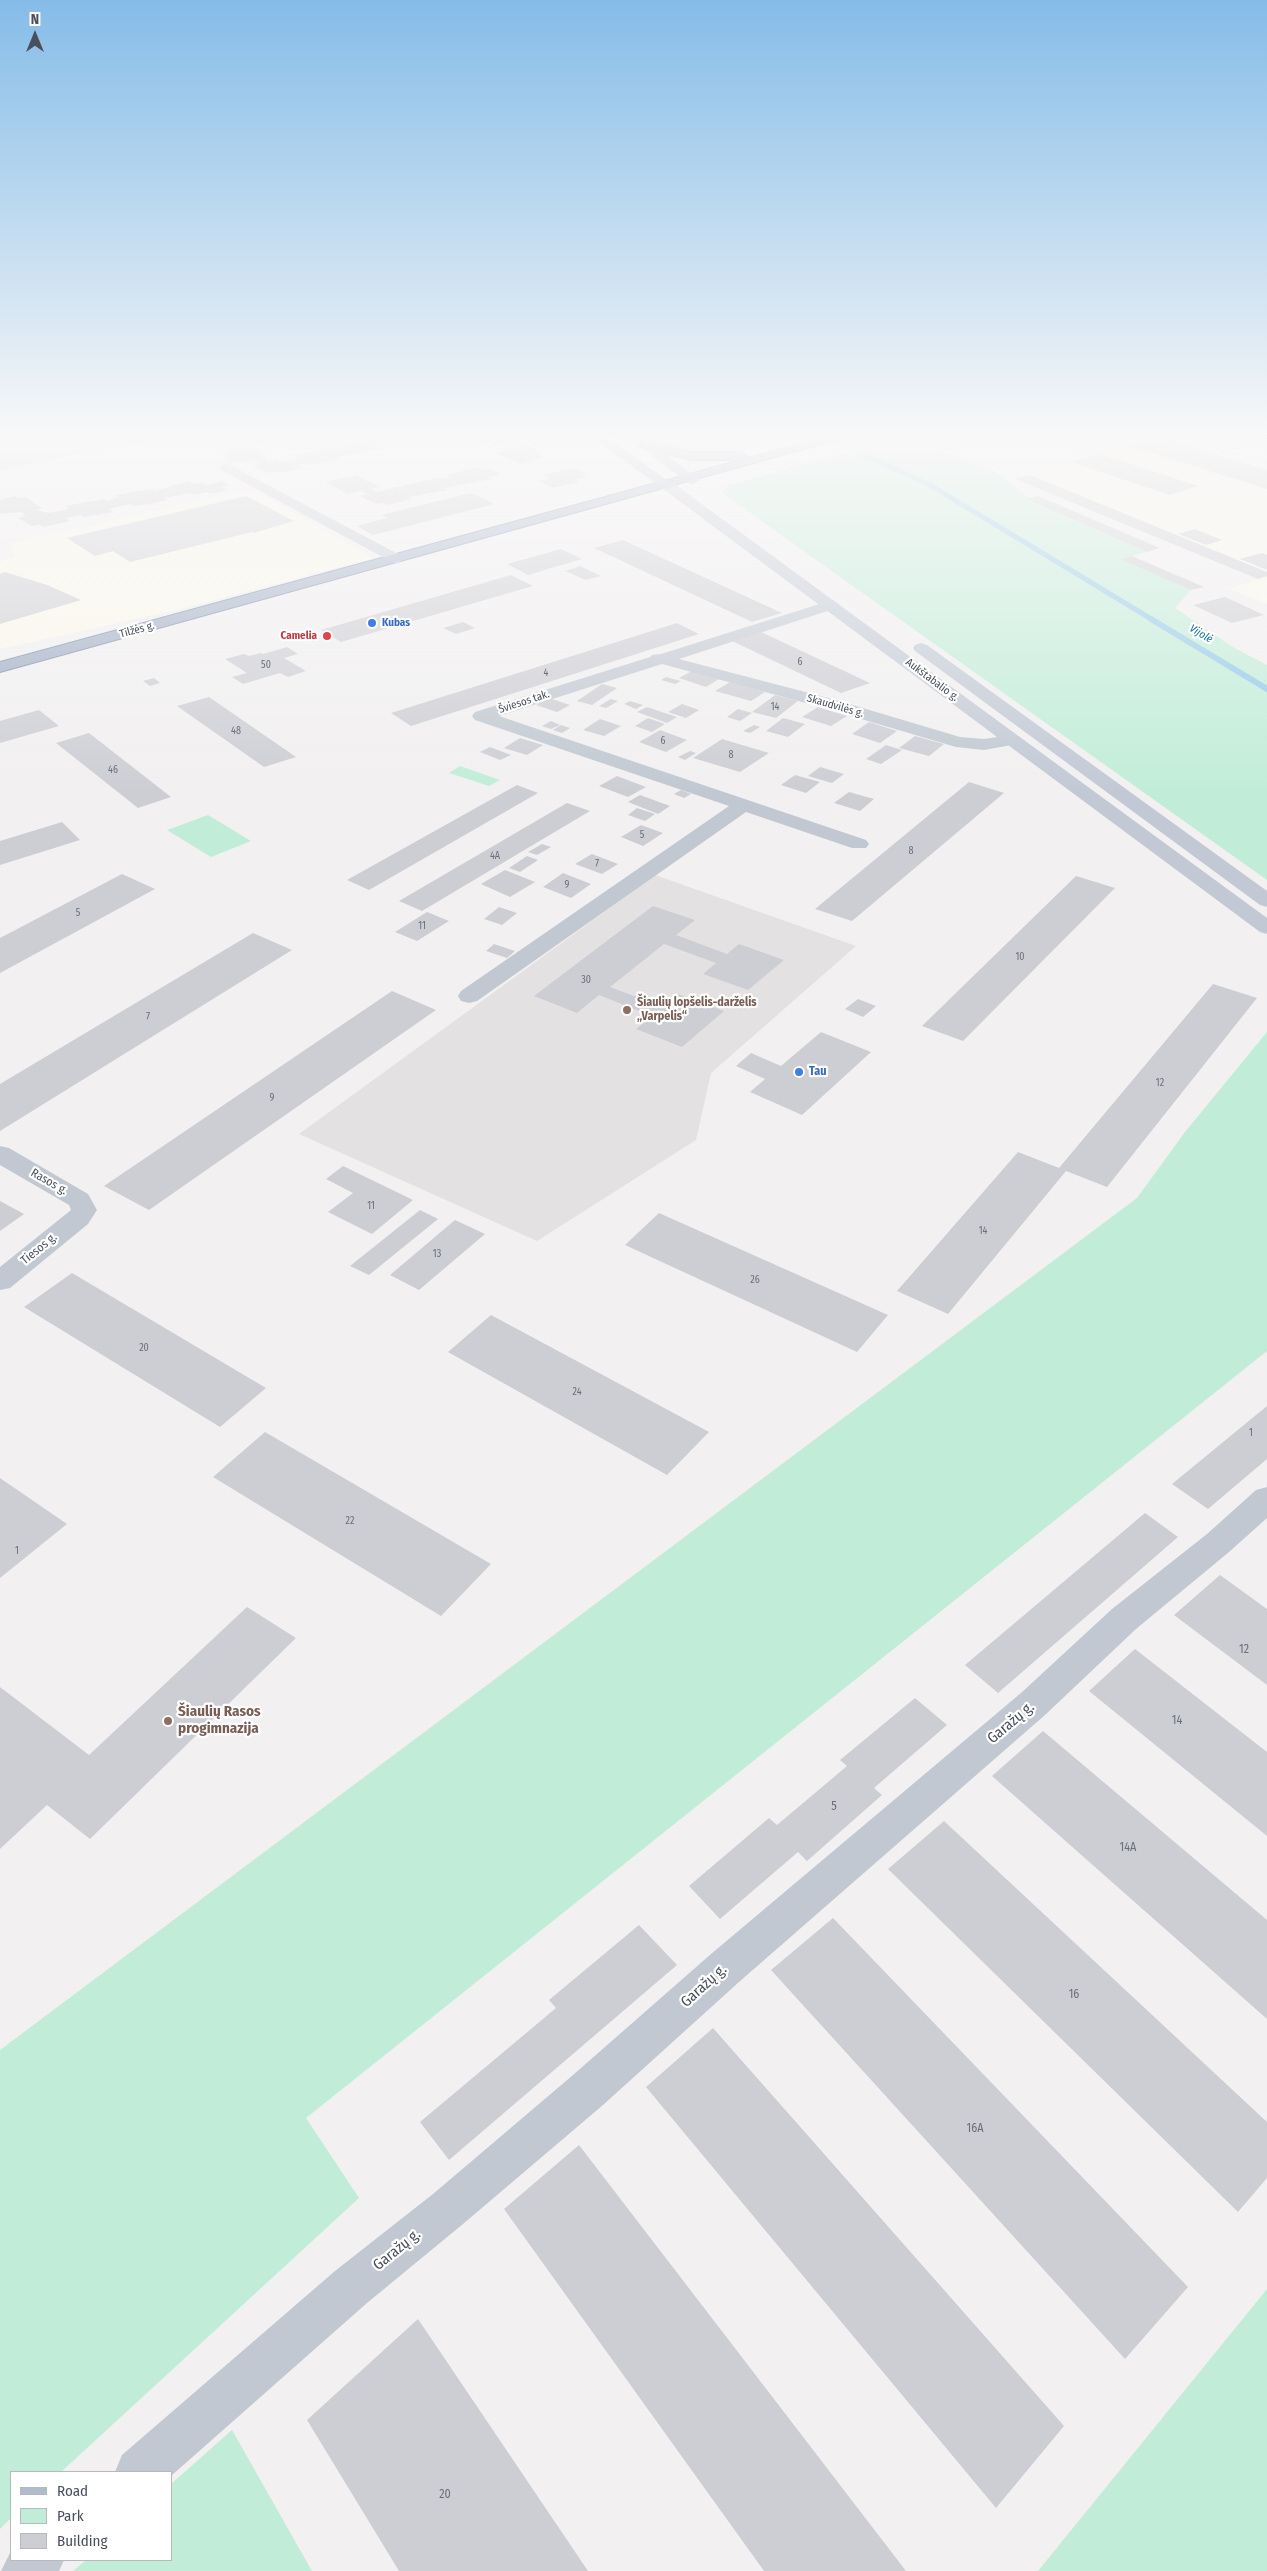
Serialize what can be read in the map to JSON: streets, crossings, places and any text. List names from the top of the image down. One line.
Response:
{"streets":{"highway":["Tilžės g."],"main road":["Aukštabalio g."],"street":["Šviesos tak.","Skaudvilės g.","Rasos g.","Tiesos g.","Garažų g."]},"crossings":[["Aukštabalio g.","Šviesos tak."],["Aukštabalio g.","Skaudvilės g."],["Šviesos tak.","Skaudvilės g."],["Rasos g.","Tiesos g."]],"water":["Vijolė"],"places":["Kubas","Camelia","Šiaulių lopšelis-darželis „Varpelis“","Tau","Šiaulių Rasos progimnazija"],"house_numbers":["6","50","4","14","48","6","8","46","5","8","4A","7","9","5","11","10","30","7","12","9","11","14","13","26","20","24","1","22","1","12","14","5","14A","16","16A","20"],"legend":["Road","Park","Building"],"north":"top"}
